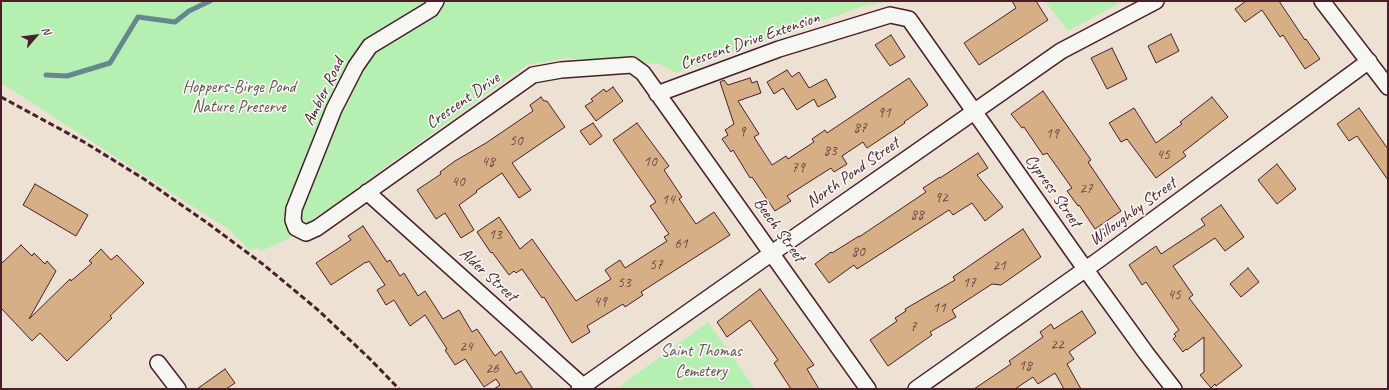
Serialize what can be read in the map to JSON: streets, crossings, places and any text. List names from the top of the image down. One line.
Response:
{"streets":{"street":["Crescent Drive Extension","Ambler Road","Crescent Drive","North Pond Street","Cypress Street","Willoughby Street","Beech Street","Alder Street"]},"crossings":[["Crescent Drive Extension","Crescent Drive"],["Crescent Drive Extension","North Pond Street"],["Crescent Drive Extension","Cypress Street"],["Crescent Drive Extension","Beech Street"],["Ambler Road","Crescent Drive"],["Crescent Drive","Beech Street"],["Crescent Drive","Alder Street"],["North Pond Street","Cypress Street"],["North Pond Street","Beech Street"],["North Pond Street","Alder Street"],["Cypress Street","Willoughby Street"]],"parks":["Hoppers-Birge Pond Nature Preserve","Saint Thomas Cemetery"],"house_numbers":["91","87","9","19","50","83","45","48","10","79","40","27","92","14","88","13","61","80","57","21","53","17","45","49","11","7","22","24","18","26"],"north":"top right"}
